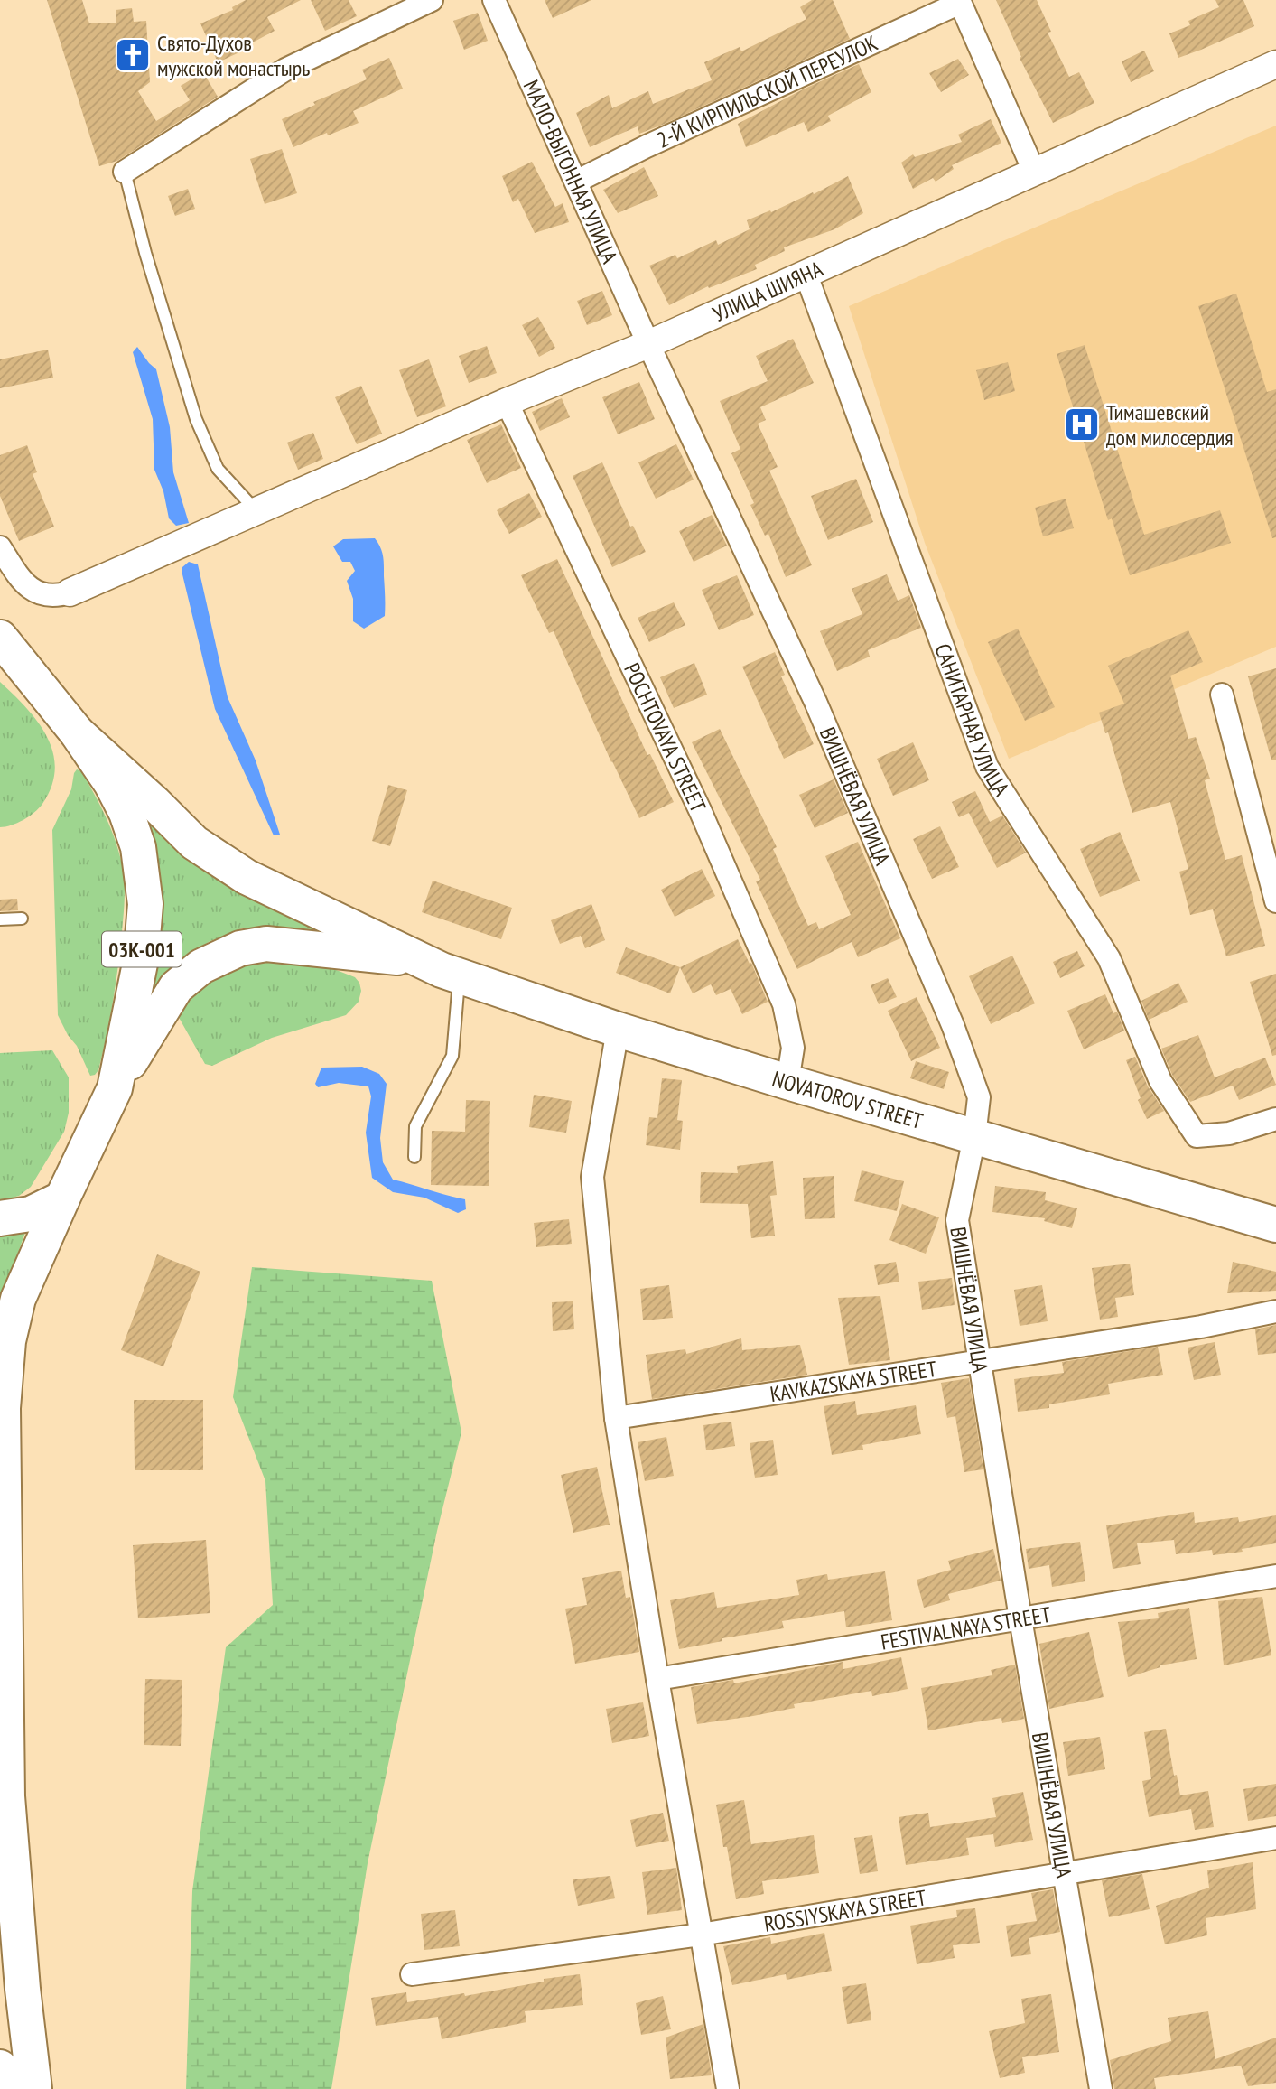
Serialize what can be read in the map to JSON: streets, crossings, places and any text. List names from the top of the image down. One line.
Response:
{"streets":{"main road":["03К-001","NOVATOROV STREET"],"street":["2-Й КИРПИЛЬСКОЙ ПЕРЕУЛОК","МАЛО-ВЫГОННАЯ УЛИЦА","УЛИЦА ШИЯНА","САНИТАРНАЯ УЛИЦА","POCHTOVAYA STREET","ВИШНЁВАЯ УЛИЦА","KAVKAZSKAYA STREET","FESTIVALNAYA STREET","ROSSIYSKAYA STREET"]},"crossings":[["2-Й КИРПИЛЬСКОЙ ПЕРЕУЛОК","МАЛО-ВЫГОННАЯ УЛИЦА"],["МАЛО-ВЫГОННАЯ УЛИЦА","УЛИЦА ШИЯНА"],["МАЛО-ВЫГОННАЯ УЛИЦА","ВИШНЁВАЯ УЛИЦА"],["УЛИЦА ШИЯНА","САНИТАРНАЯ УЛИЦА"],["УЛИЦА ШИЯНА","POCHTOVAYA STREET"],["УЛИЦА ШИЯНА","ВИШНЁВАЯ УЛИЦА"],["POCHTOVAYA STREET","NOVATOROV STREET"],["ВИШНЁВАЯ УЛИЦА","NOVATOROV STREET"],["ВИШНЁВАЯ УЛИЦА","KAVKAZSKAYA STREET"],["ВИШНЁВАЯ УЛИЦА","FESTIVALNAYA STREET"],["ВИШНЁВАЯ УЛИЦА","ROSSIYSKAYA STREET"],["03К-001","NOVATOROV STREET"]],"places":{"church":["Свято-Духов мужской монастырь"],"hospital":["Тимашевский дом милосердия"]}}
